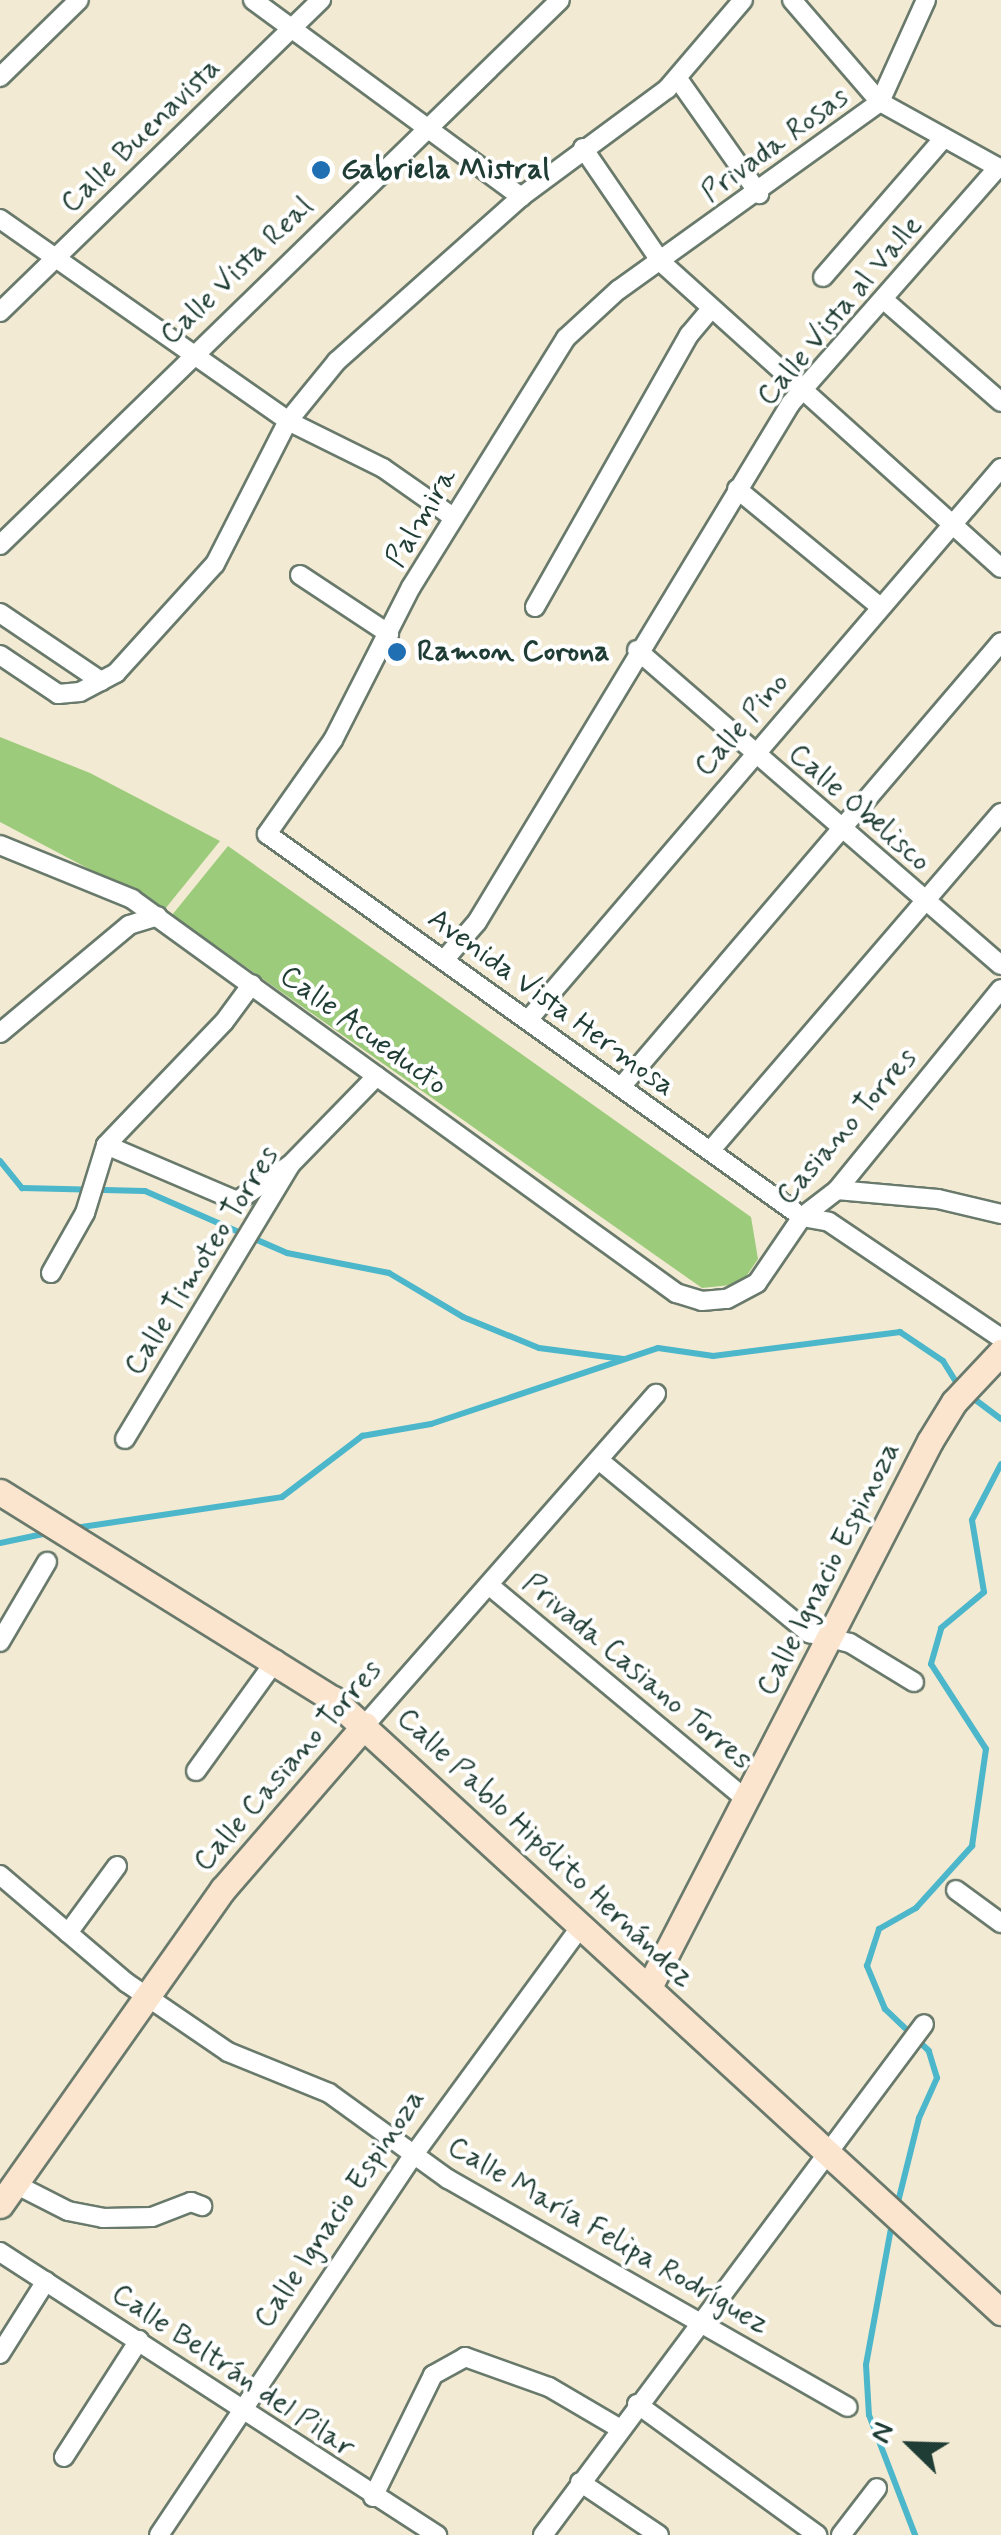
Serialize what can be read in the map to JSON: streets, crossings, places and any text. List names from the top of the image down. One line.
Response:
{"streets":{"street":["Calle Buenavista","Privada Rosas","Calle Vista Real","Calle Vista al Valle","Palmira","Calle Pino","Calle Obelisco","Avenida Vista Hermosa","Calle Acueducto","Casiano Torres","Calle Timoteo Torres","Calle Ignacio Espinoza","Privada Casiano Torres","Calle Casiano Torres","Calle Pablo Hipólito Hernández","Calle María Felipa Rodríguez","Calle Beltrán del Pilar"]},"crossings":[["Privada Rosas","Palmira"],["Calle Vista al Valle","Calle Obelisco"],["Calle Vista al Valle","Avenida Vista Hermosa"],["Palmira","Avenida Vista Hermosa"],["Calle Pino","Calle Obelisco"],["Calle Pino","Avenida Vista Hermosa"],["Avenida Vista Hermosa","Casiano Torres"],["Calle Acueducto","Casiano Torres"],["Calle Acueducto","Calle Timoteo Torres"],["Calle Ignacio Espinoza","Privada Casiano Torres"],["Calle Ignacio Espinoza","Calle Pablo Hipólito Hernández"],["Calle Ignacio Espinoza","Calle María Felipa Rodríguez"],["Calle Ignacio Espinoza","Calle Beltrán del Pilar"],["Privada Casiano Torres","Calle Casiano Torres"],["Calle Casiano Torres","Calle Pablo Hipólito Hernández"],["Calle Casiano Torres","Calle María Felipa Rodríguez"]],"places":["Gabriela Mistral","Ramon Corona"],"north":"top left"}
